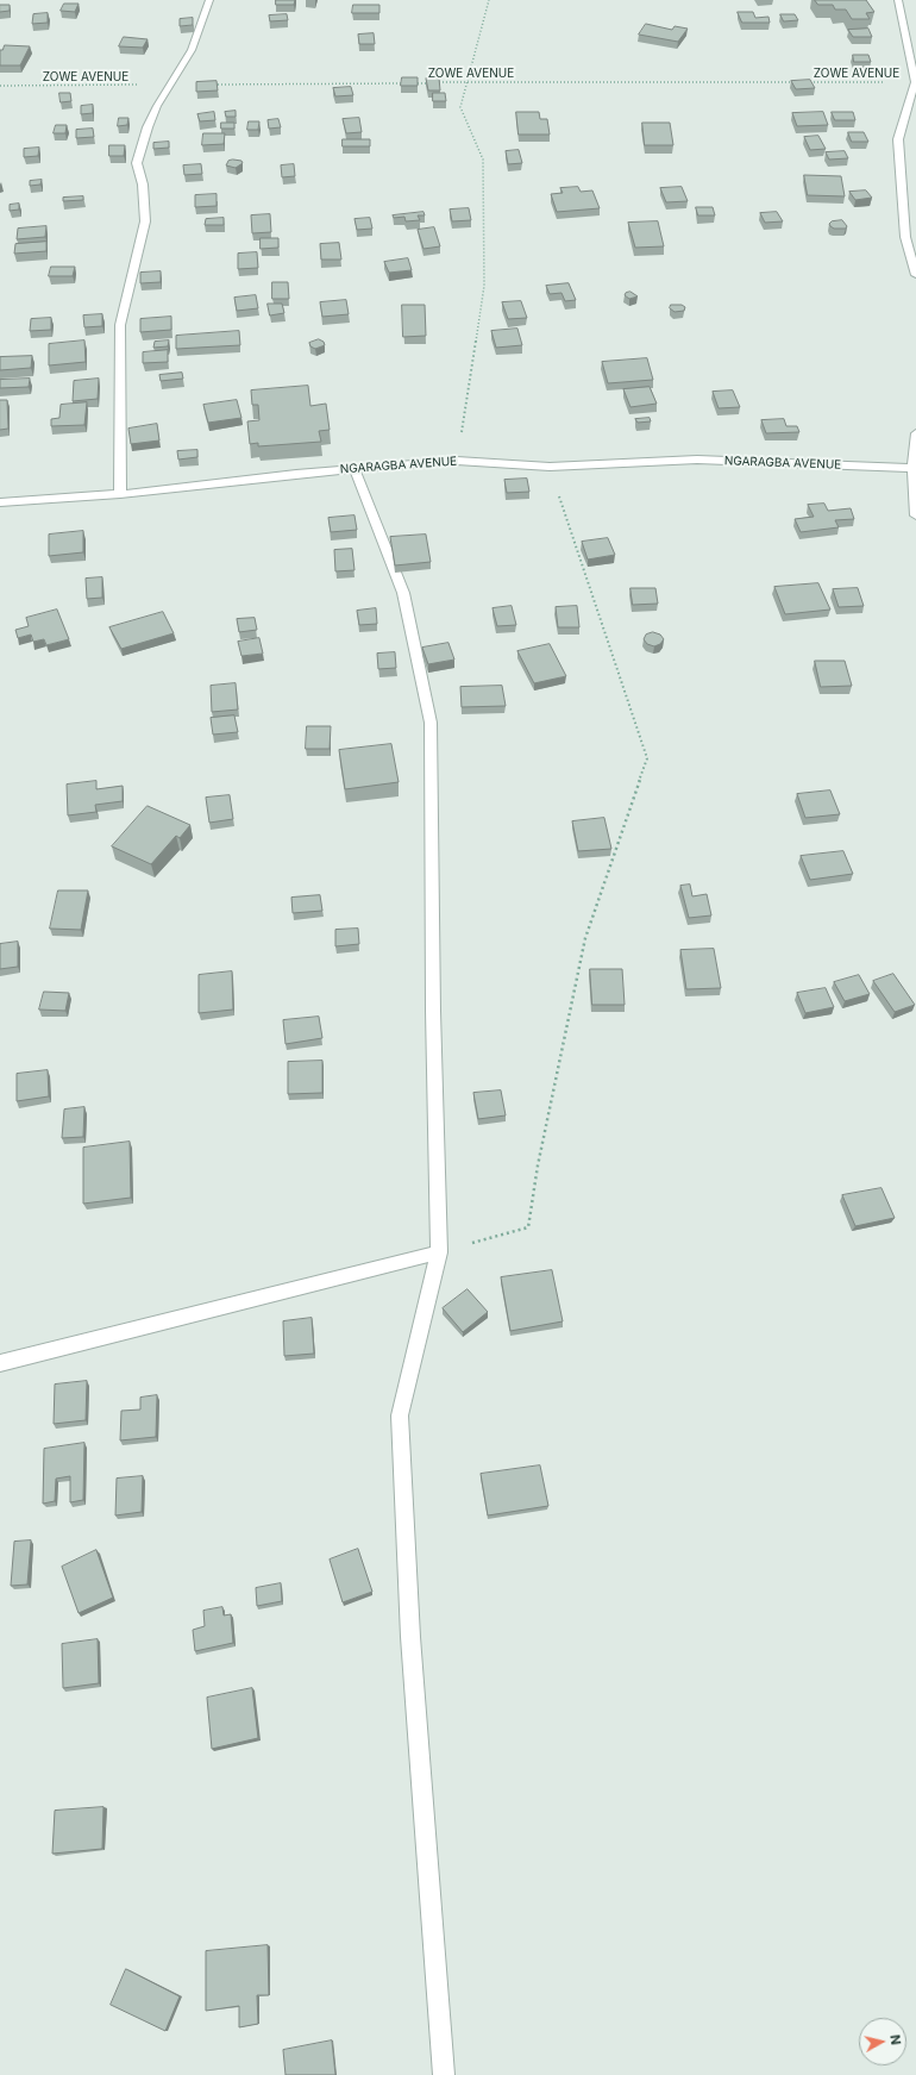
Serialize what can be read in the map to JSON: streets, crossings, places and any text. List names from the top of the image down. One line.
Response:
{"streets":{"street":["NGARAGBA AVENUE"],"path":["ZOWE AVENUE"]},"north":"right"}
